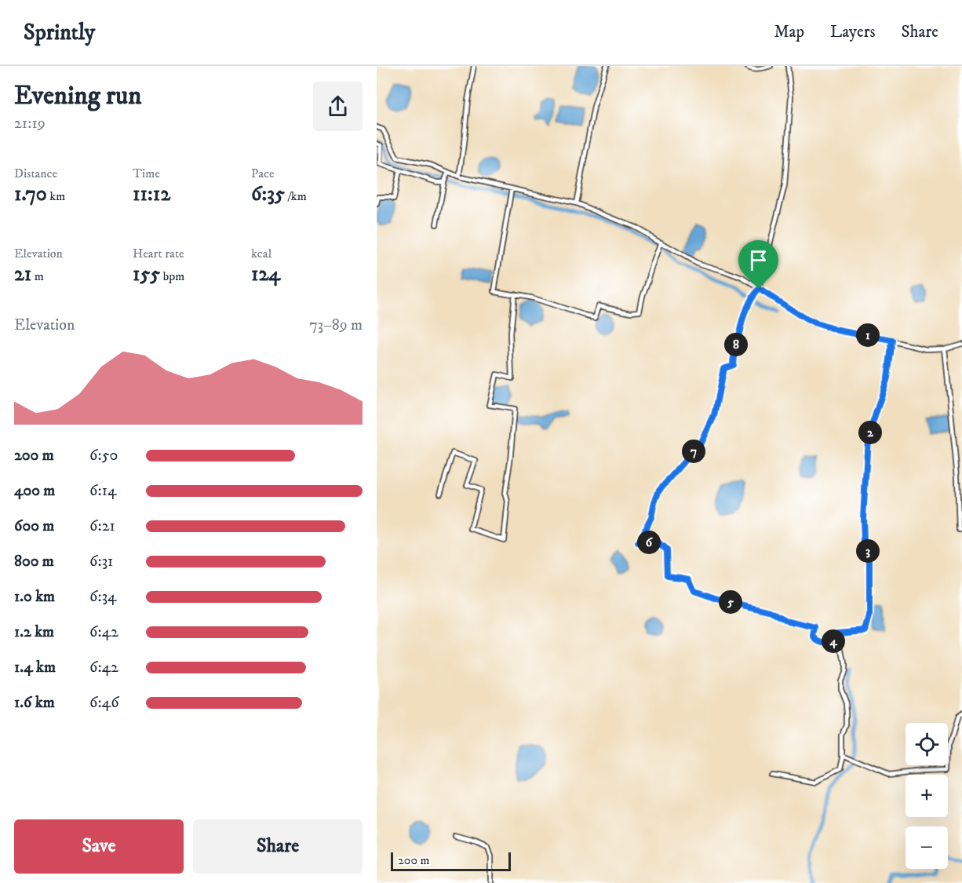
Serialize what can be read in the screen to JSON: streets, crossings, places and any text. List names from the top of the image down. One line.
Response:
{"scale_bar":"200 m","page":{"header":"Sprintly","nav":["Map","Layers","Share"],"heading":["Evening run","21:19"],"stats":[["Distance","1.70 km"],["Time","11:12"],["Pace","6:35 /km"],["Elevation","21 m"],["Heart rate","155 bpm"],["kcal","124"]],"chart":["Elevation","73–89 m"],"pins":["1","8","2","7","6","3","5","4"],"list":[{"name":"200 m","note":"6:50"},{"name":"400 m","note":"6:14"},{"name":"600 m","note":"6:21"},{"name":"800 m","note":"6:31"},{"name":"1.0 km","note":"6:34"},{"name":"1.2 km","note":"6:42"},{"name":"1.4 km","note":"6:42"},{"name":"1.6 km","note":"6:46"}],"map_buttons":["+","−"],"buttons":["Save","Share"],"scale":"200 m"}}
